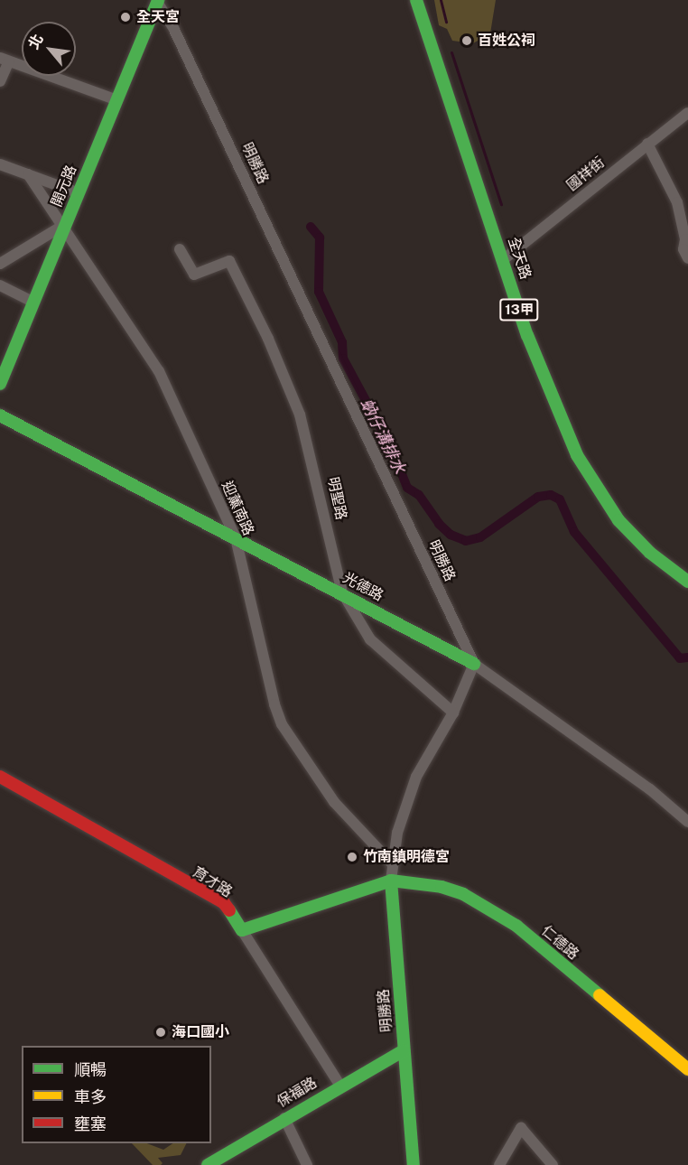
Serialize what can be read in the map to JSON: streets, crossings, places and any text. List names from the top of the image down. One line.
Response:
{"streets":{"street":["明勝路","國祥街","開元路","全天路","13甲","明聖路","迎薰南路","光德路","育才路","仁德路","保福路"]},"crossings":[["明勝路","開元路"],["明勝路","明聖路"],["明勝路","迎薰南路"],["明勝路","光德路"],["明勝路","仁德路"],["明勝路","保福路"],["國祥街","全天路"],["開元路","迎薰南路"],["明聖路","光德路"],["迎薰南路","光德路"],["育才路","保福路"]],"water":["蚋仔溝排水"],"places":["全天宮","百姓公祠","竹南鎮明德宮","海口國小"],"legend":["順暢","車多","壅塞"],"north":"top left"}
